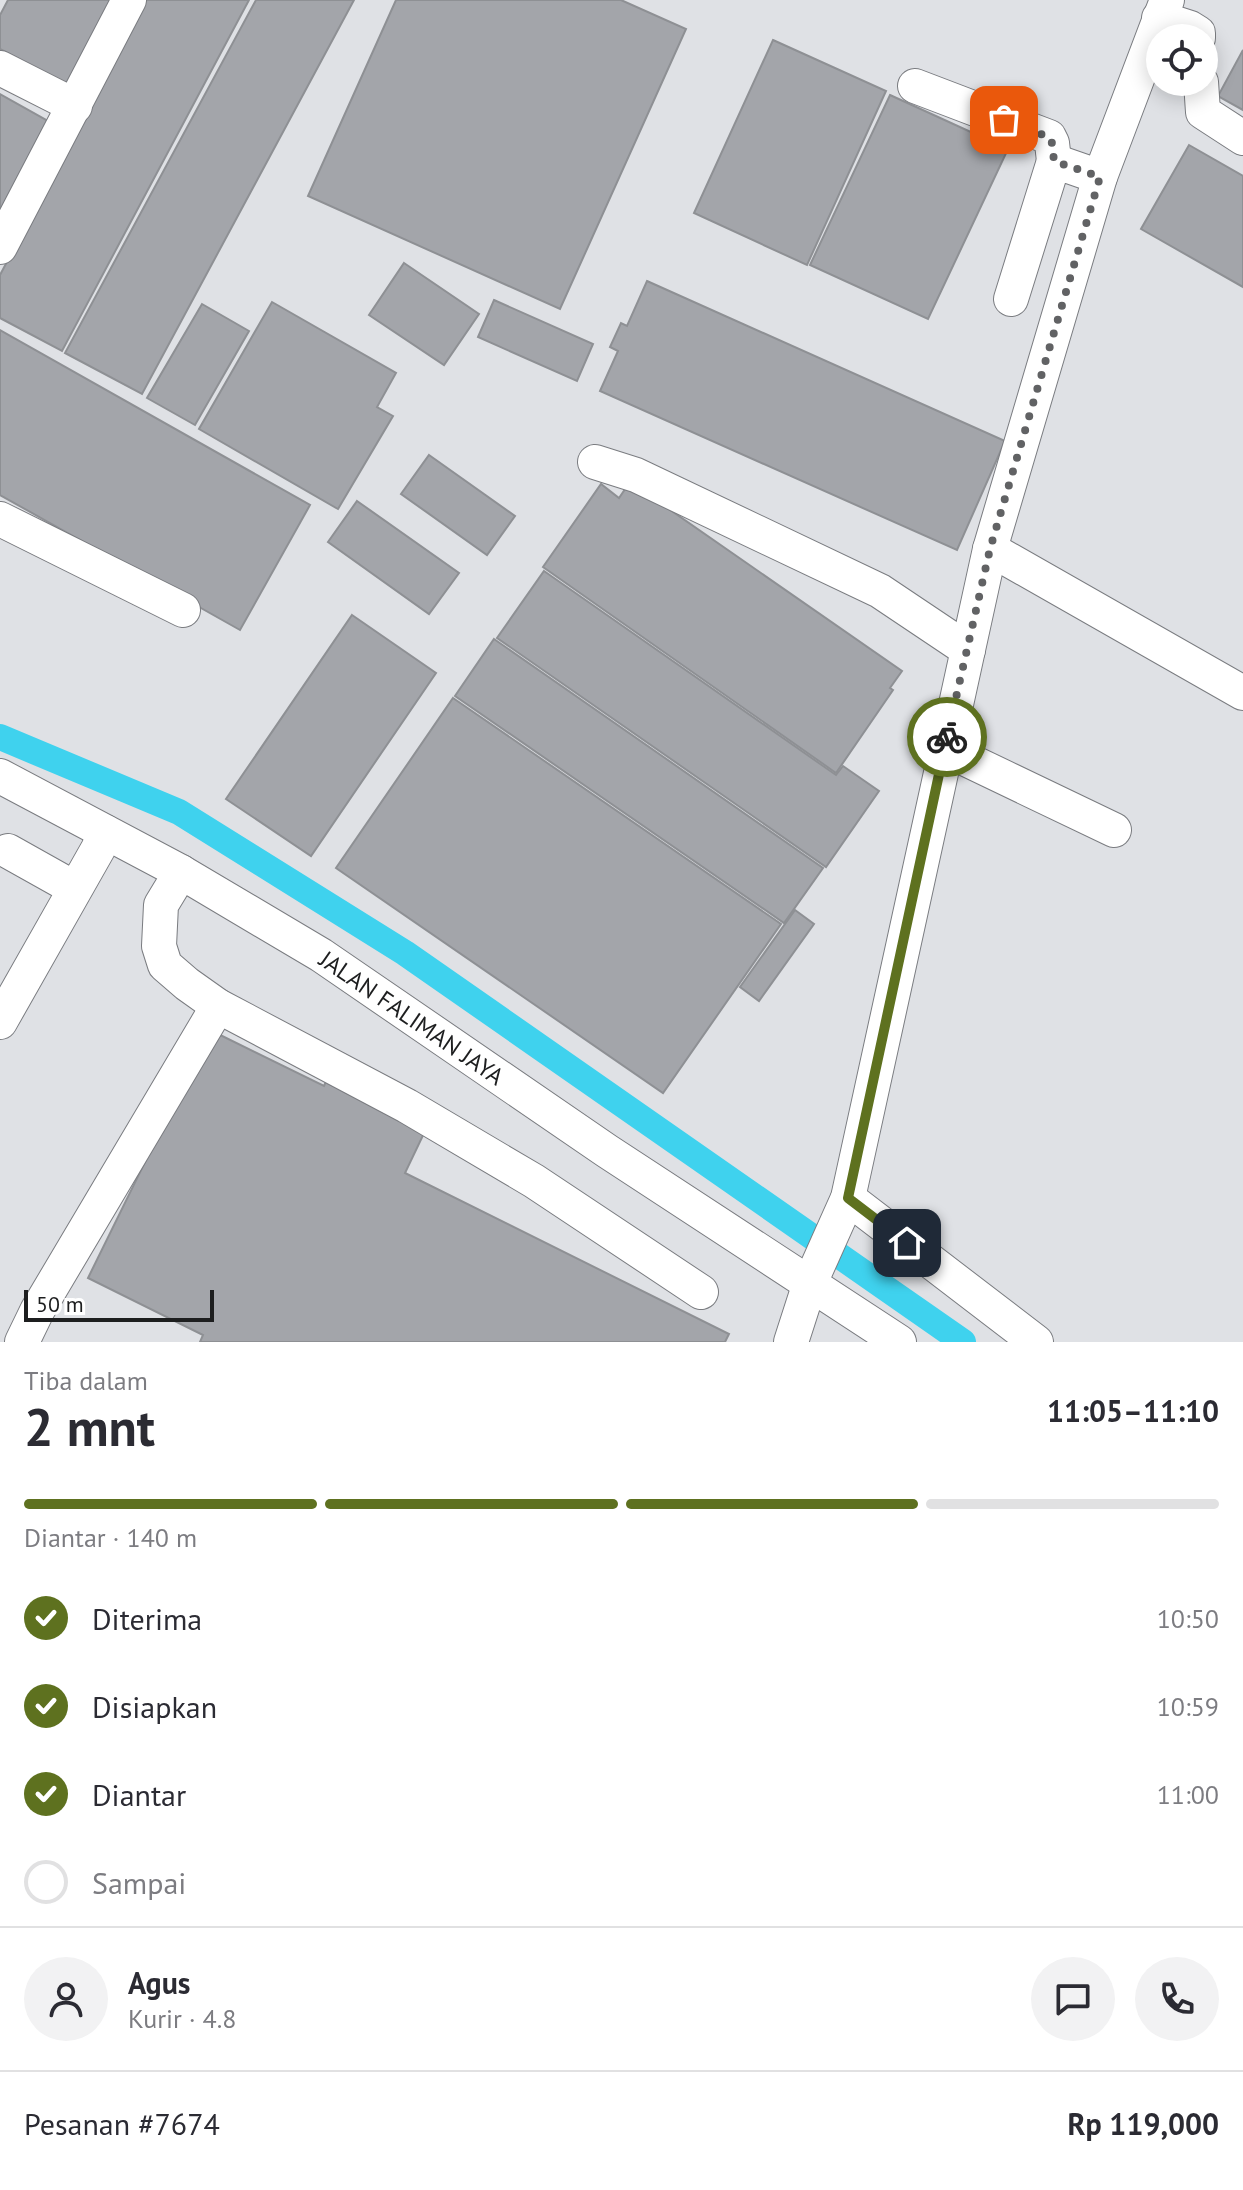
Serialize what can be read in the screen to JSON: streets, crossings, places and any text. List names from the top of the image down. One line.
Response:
{"streets":{"street":["JALAN FALIMAN JAYA"]},"scale_bar":"50 m","page":{"scale":"50 m","heading":["2 mnt","Tiba dalam","11:05–11:10"],"panel":["Agus","Kurir · 4.8","Pesanan #7674","Rp 119,000"],"bar":"Diantar · 140 m","list":[["Diterima","10:50"],["Disiapkan","10:59"],["Diantar","11:00"],"Sampai"]}}
